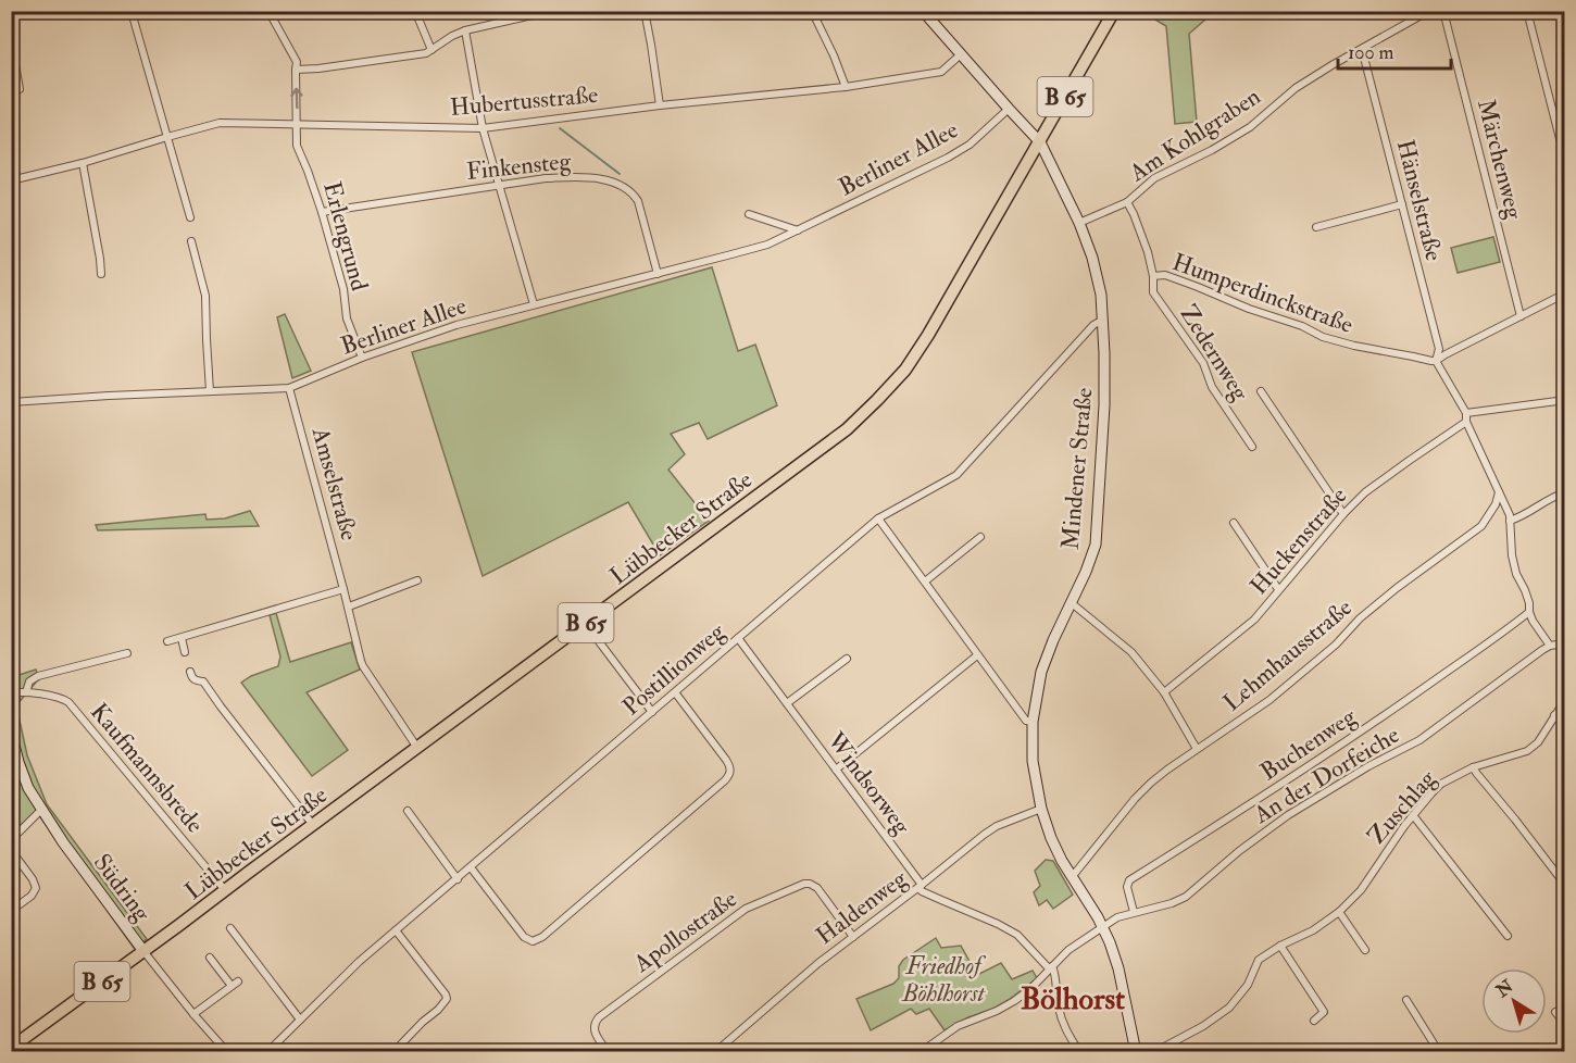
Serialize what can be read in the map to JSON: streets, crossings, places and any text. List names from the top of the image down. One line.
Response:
{"streets":{"main road":["B 65","Lübbecker Straße"],"street":["Hubertusstraße","Am Kohlgraben","Berliner Allee","Märchenweg","Finkensteg","Hänselstraße","Erlengrund","Humperdinckstraße","Zedernweg","Mindener Straße","Amselstraße","Huckenstraße","Lehmhausstraße","Postillionweg","Buchenweg","Kaufmannsbrede","An der Dorfeiche","Windsorweg","Zuschlag","Südring","Haldenweg","Apollostraße"]},"crossings":[["Hubertusstraße","Erlengrund"],["Hubertusstraße","Mindener Straße"],["Am Kohlgraben","Hänselstraße"],["Am Kohlgraben","Humperdinckstraße"],["Am Kohlgraben","Mindener Straße"],["Berliner Allee","Finkensteg"],["Berliner Allee","Erlengrund"],["Berliner Allee","Mindener Straße"],["Berliner Allee","Amselstraße"],["Finkensteg","Erlengrund"],["Hänselstraße","Humperdinckstraße"],["Humperdinckstraße","Zedernweg"],["Mindener Straße","Lübbecker Straße"],["Mindener Straße","Lehmhausstraße"],["Mindener Straße","Postillionweg"],["Mindener Straße","An der Dorfeiche"],["Mindener Straße","Haldenweg"],["Amselstraße","Lübbecker Straße"],["Lübbecker Straße","Kaufmannsbrede"],["Lübbecker Straße","Südring"],["Postillionweg","Windsorweg"],["Buchenweg","An der Dorfeiche"],["An der Dorfeiche","Windsorweg"],["Windsorweg","Haldenweg"],["Haldenweg","Apollostraße"]],"districts":["Bölhorst"],"parks":["Friedhof Böhlhorst"],"scale_bar":"100 m","north":"top left"}
